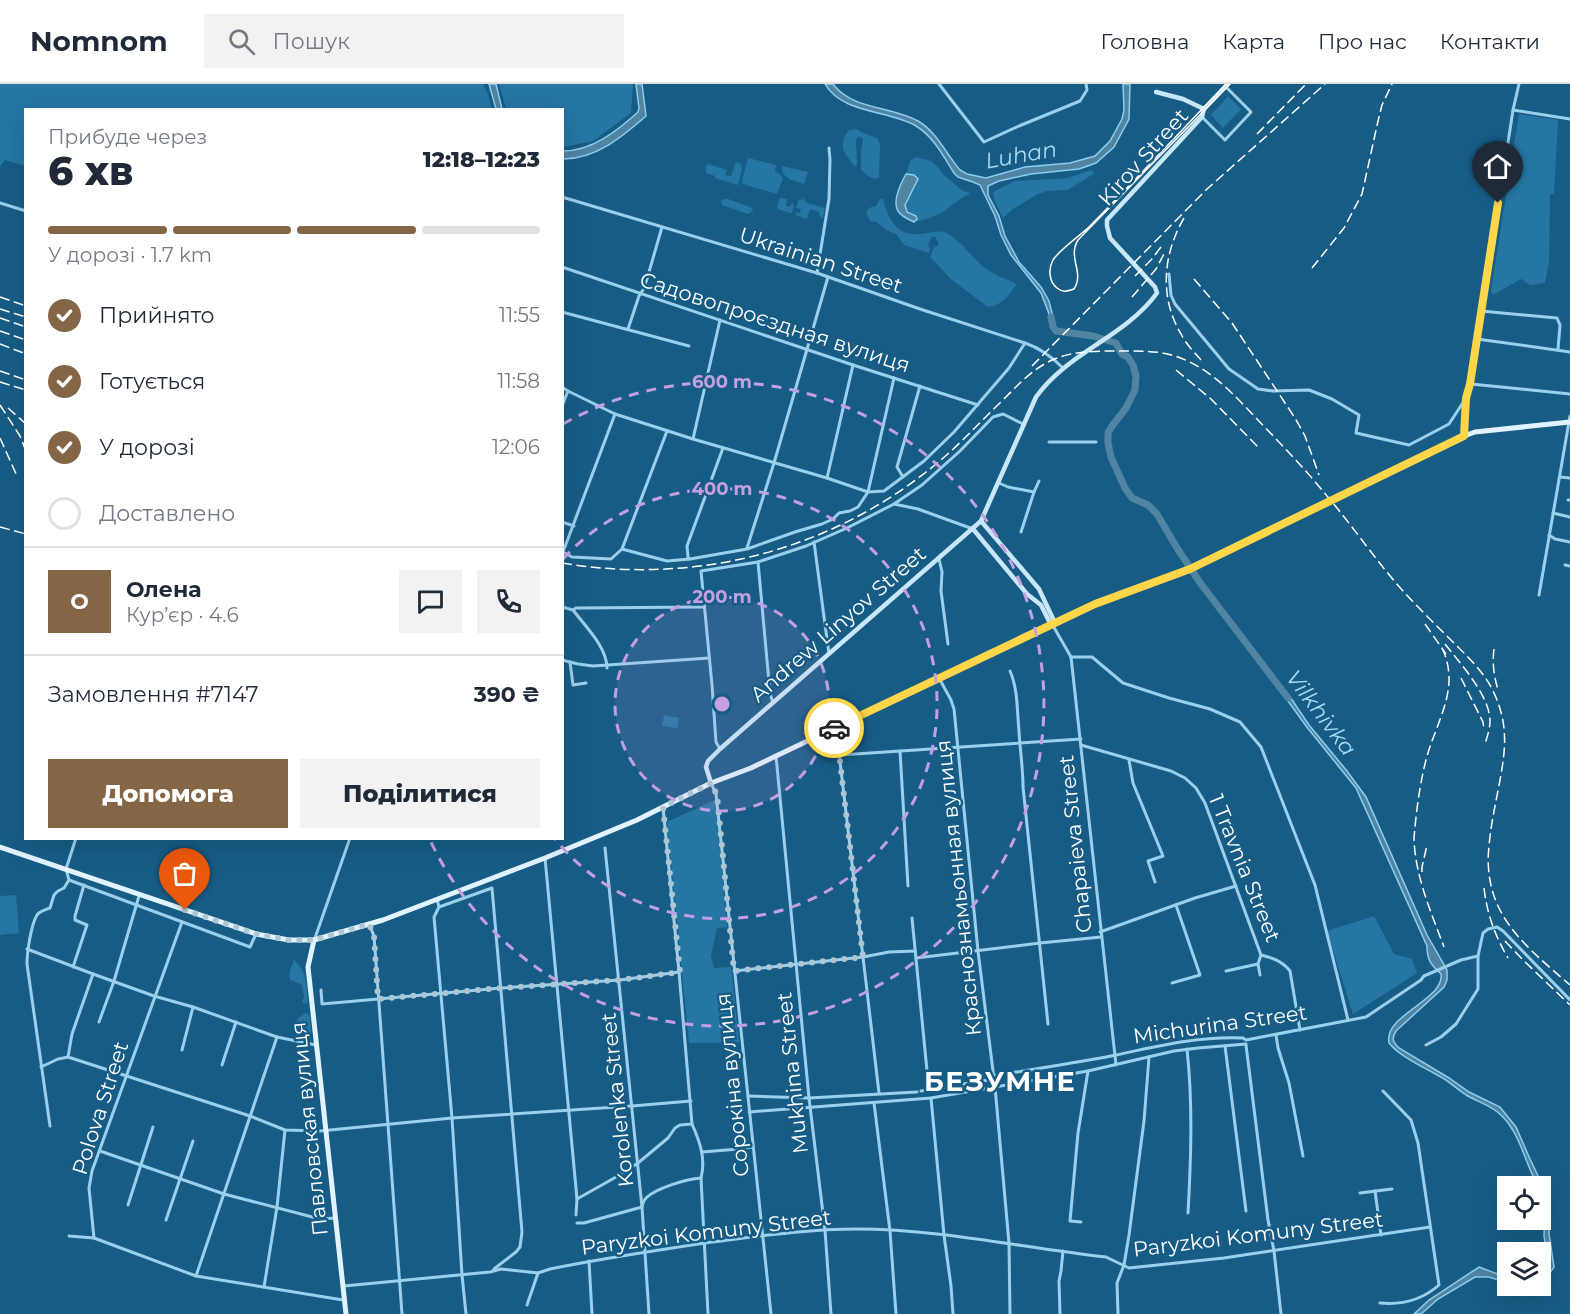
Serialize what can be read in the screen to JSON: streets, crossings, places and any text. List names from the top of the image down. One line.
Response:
{"streets":{"main road":["Павловская вулиця"],"street":["Kirov Street","Ukrainian Street","Садовопроєздная вулиця","Andrew Linyov Street","Chapaieva Street","1 Travnia Street","Краснознамьонная вулиця","Michurina Street","Mukhina Street","Сорокіна вулиця","Korolenka Street","Polova Street","Paryzkoi Komuny Street"]},"crossings":[["Kirov Street","Andrew Linyov Street"],["Ukrainian Street","Andrew Linyov Street"],["Andrew Linyov Street","Chapaieva Street"],["Andrew Linyov Street","Сорокіна вулиця"],["Chapaieva Street","1 Travnia Street"],["Chapaieva Street","Michurina Street"],["1 Travnia Street","Michurina Street"],["Краснознамьонная вулиця","Michurina Street"],["Краснознамьонная вулиця","Paryzkoi Komuny Street"],["Michurina Street","Mukhina Street"],["Michurina Street","Сорокіна вулиця"],["Mukhina Street","Paryzkoi Komuny Street"],["Сорокіна вулиця","Paryzkoi Komuny Street"],["Korolenka Street","Paryzkoi Komuny Street"],["Павловская вулиця","Paryzkoi Komuny Street"]],"districts":["БЕЗУМНЕ"],"water":["Luhan","Vilkhivka"],"page":{"header":"Nomnom","search":"Пошук","nav":["Головна","Карта","Про нас","Контакти"],"heading":["6 хв","Прибуде через","12:18–12:23"],"panel":["Олена","Кур’єр · 4.6","Замовлення #7147","390 ₴"],"bar":"У дорозі · 1.7 km","list":[["Прийнято","11:55"],["Готується","11:58"],["У дорозі","12:06"],"Доставлено"],"round":"О","buttons":["Допомога","Поділитися"]},"rings":["600 m","400 m","200 m"]}
